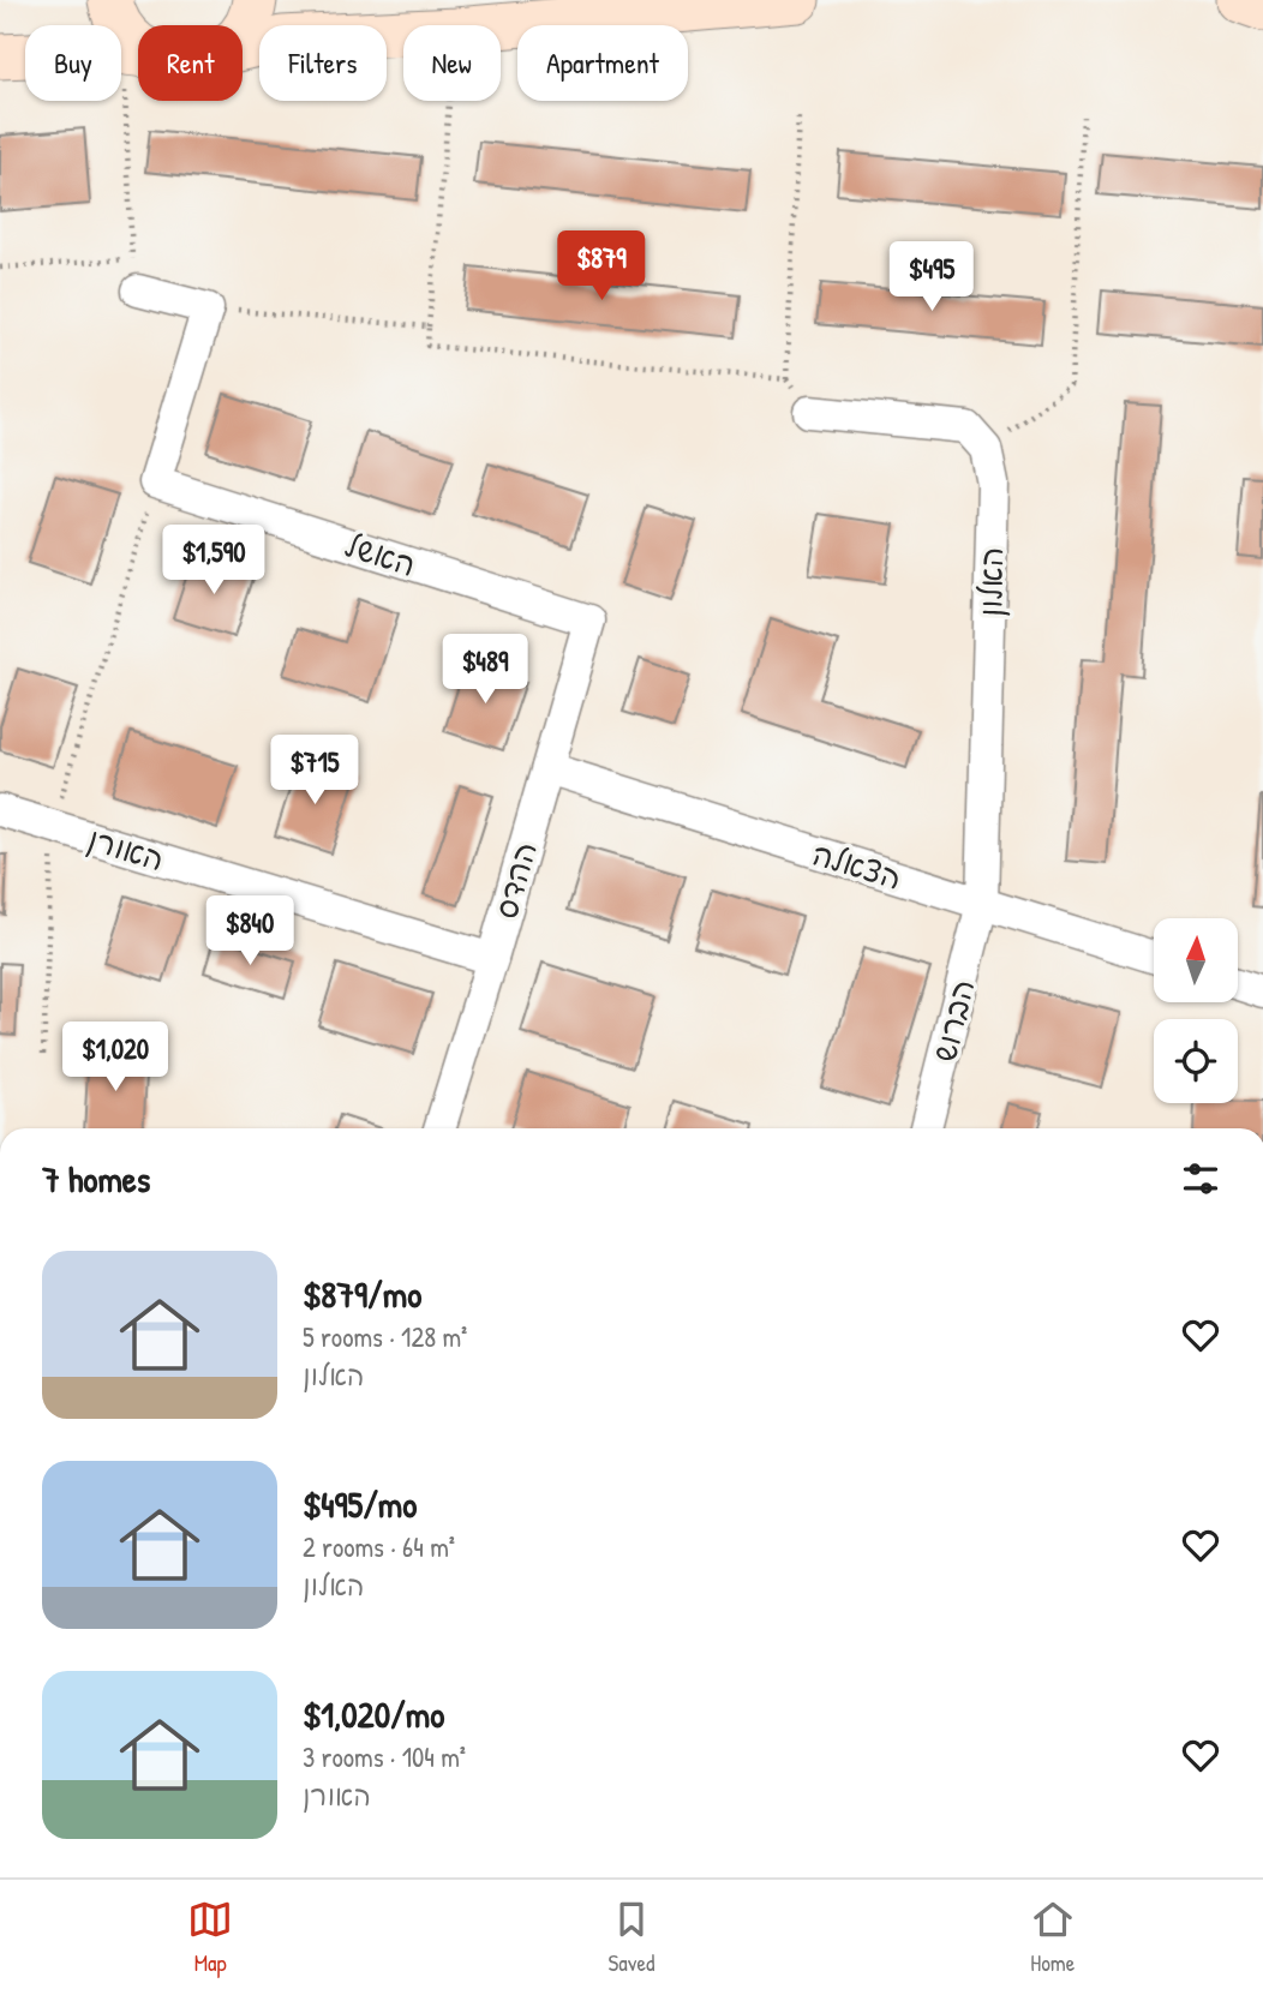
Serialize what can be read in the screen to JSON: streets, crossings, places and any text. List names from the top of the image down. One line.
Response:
{"streets":{"street":["האשל","האלון","האורן","הצאלה","ההדס","הברוש"]},"crossings":[["האשל","ההדס"],["האלון","הצאלה"],["האלון","הברוש"],["האורן","ההדס"],["הצאלה","ההדס"],["הצאלה","הברוש"]],"north":"top","page":{"chip":["Buy","Rent","Filters","New","Apartment"],"price":["$879","$495","$1,590","$489","$715","$840","$1,020"],"heading":"7 homes","list":[{"name":"$879/mo","note":"5 rooms · 128 m² · האלון"},{"name":"$495/mo","note":"2 rooms · 64 m² · האלון"},{"name":"$1,020/mo","note":"3 rooms · 104 m² · האורן"}],"tabs":["Map","Saved","Home"]}}
